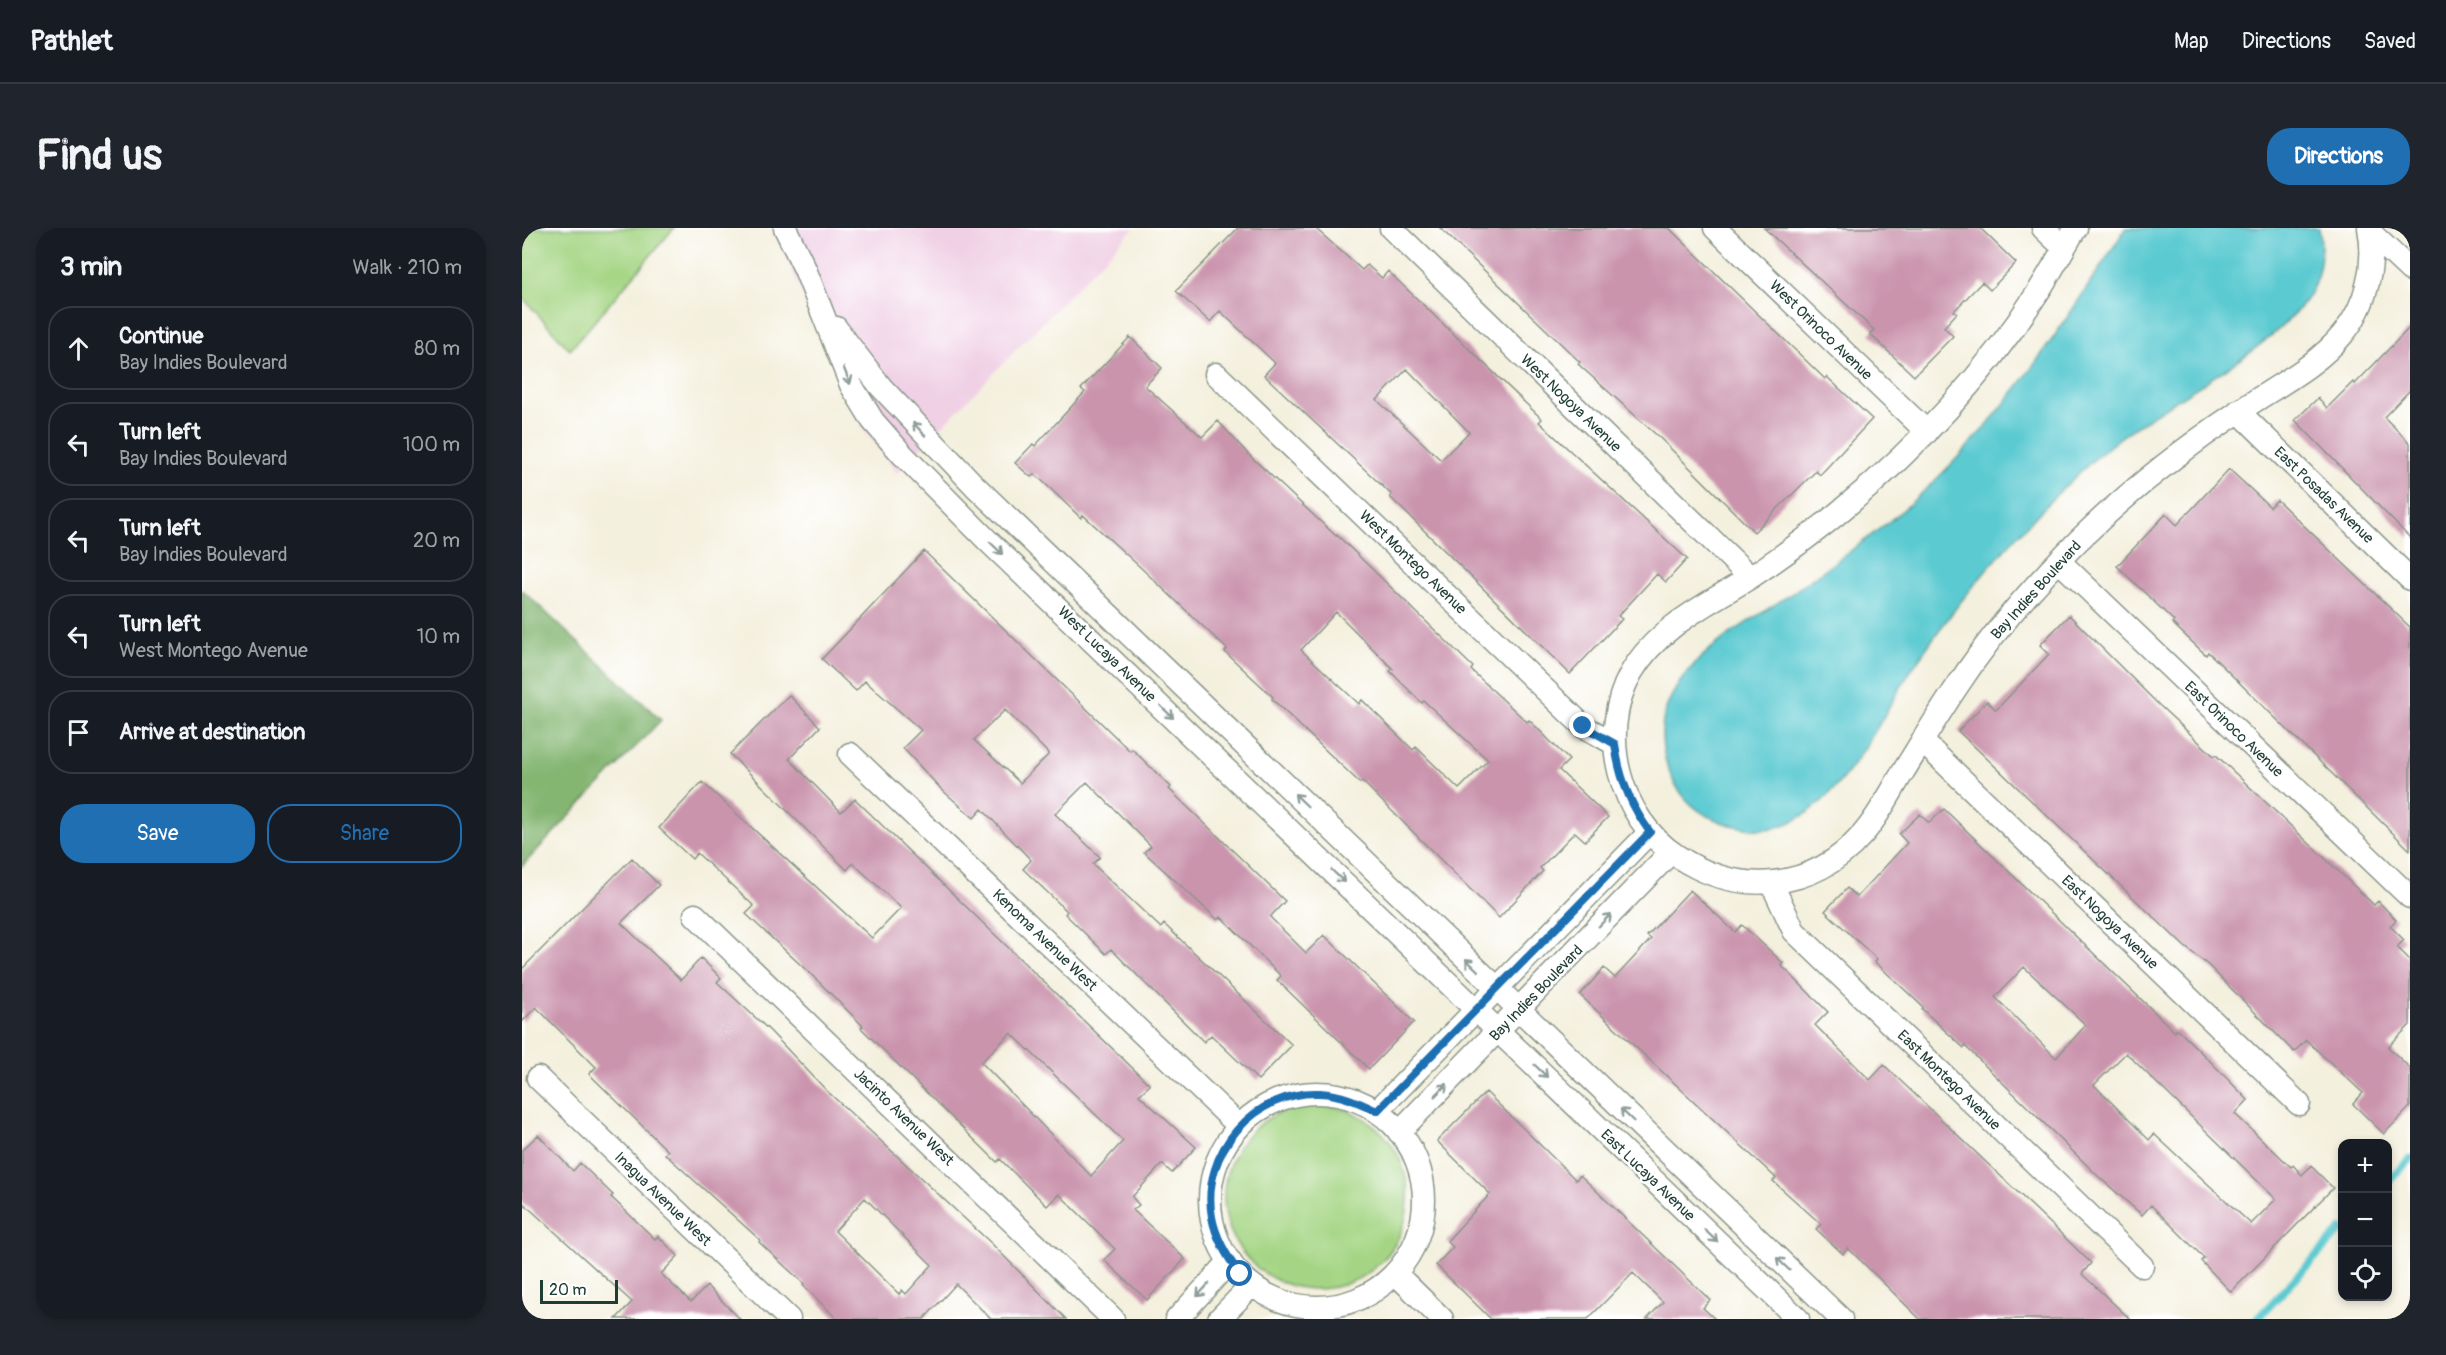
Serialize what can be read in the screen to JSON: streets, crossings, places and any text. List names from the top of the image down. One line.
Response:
{"streets":{"street":["West Orinoco Avenue","West Nogoya Avenue","East Posadas Avenue","West Montego Avenue","Bay Indies Boulevard","West Lucaya Avenue","East Orinoco Avenue","East Nogoya Avenue","Kenoma Avenue West","East Montego Avenue","Jacinto Avenue West","East Lucaya Avenue","Inagua Avenue West"]},"crossings":[["West Orinoco Avenue","Bay Indies Boulevard"],["West Nogoya Avenue","Bay Indies Boulevard"],["East Posadas Avenue","Bay Indies Boulevard"],["West Montego Avenue","Bay Indies Boulevard"],["Bay Indies Boulevard","West Lucaya Avenue"],["Bay Indies Boulevard","East Orinoco Avenue"],["Bay Indies Boulevard","East Nogoya Avenue"],["Bay Indies Boulevard","Kenoma Avenue West"],["Bay Indies Boulevard","East Montego Avenue"],["Bay Indies Boulevard","East Lucaya Avenue"],["West Lucaya Avenue","East Lucaya Avenue"]],"scale_bar":"20 m","page":{"header":"Pathlet","nav":["Map","Directions","Saved"],"buttons":["Directions",["Save","Share"]],"title":"Find us","heading":["3 min","Walk · 210 m"],"list":[["Continue","Bay Indies Boulevard","80 m"],["Turn left","Bay Indies Boulevard","100 m"],["Turn left","Bay Indies Boulevard","20 m"],["Turn left","West Montego Avenue","10 m"],"Arrive at destination"],"map_buttons":["+","−"],"scale":"20 m"}}
